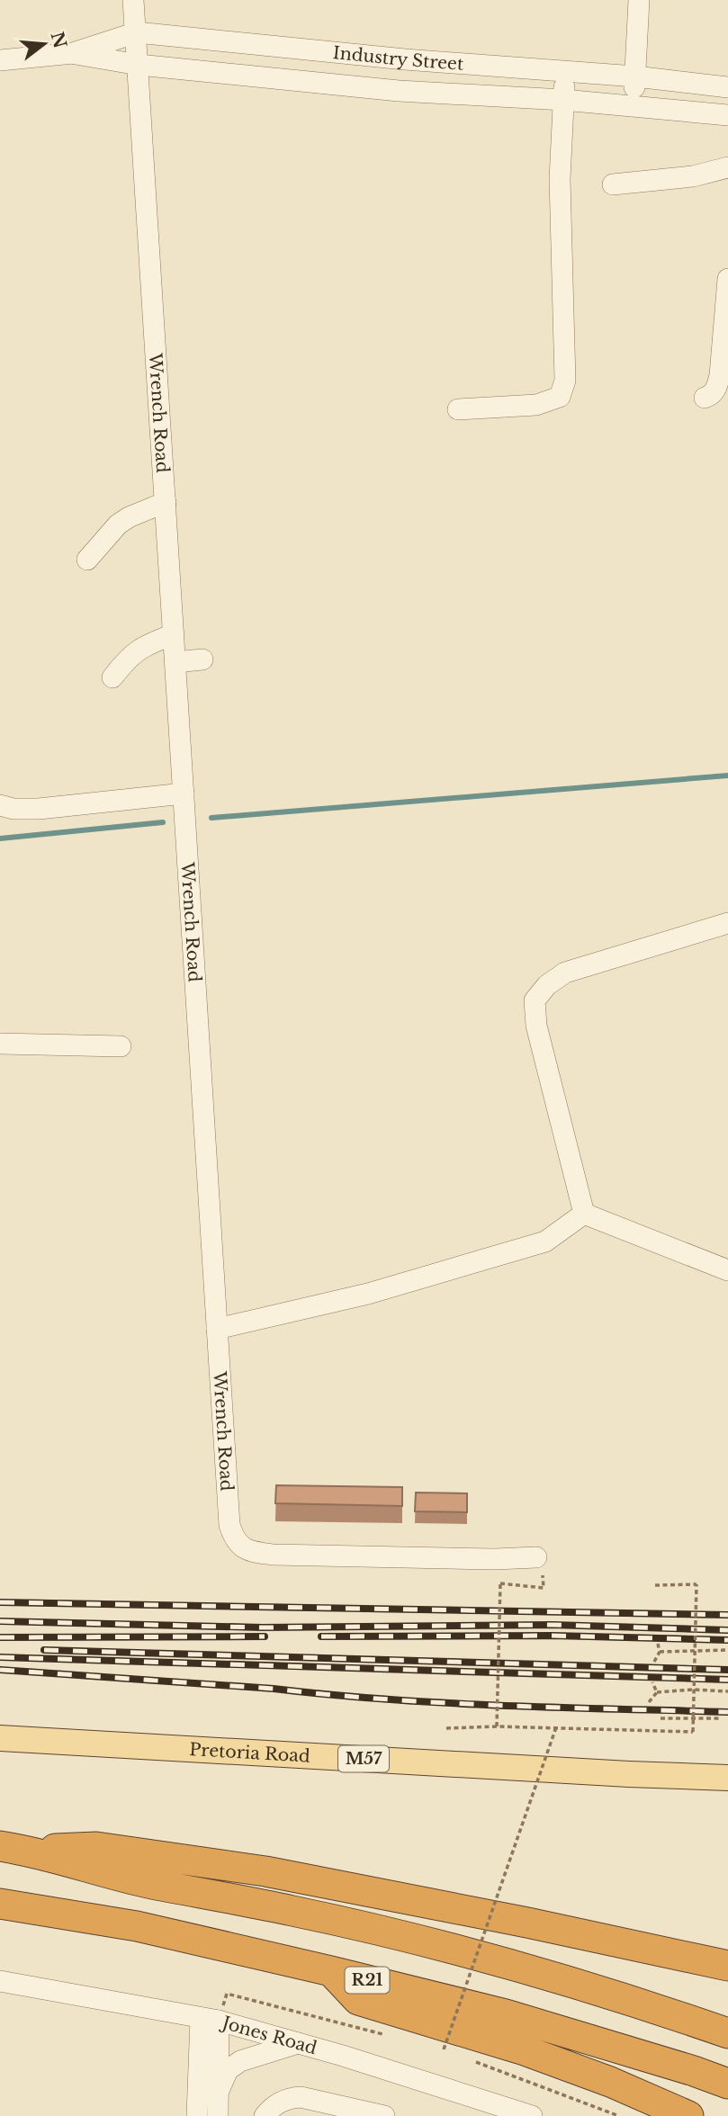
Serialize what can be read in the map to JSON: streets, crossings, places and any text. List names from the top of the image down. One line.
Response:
{"streets":{"highway":["R21"],"main road":["Pretoria Road","M57"],"street":["Industry Street","Wrench Road","Jones Road"]},"crossings":[["Industry Street","Wrench Road"]],"north":"right"}
